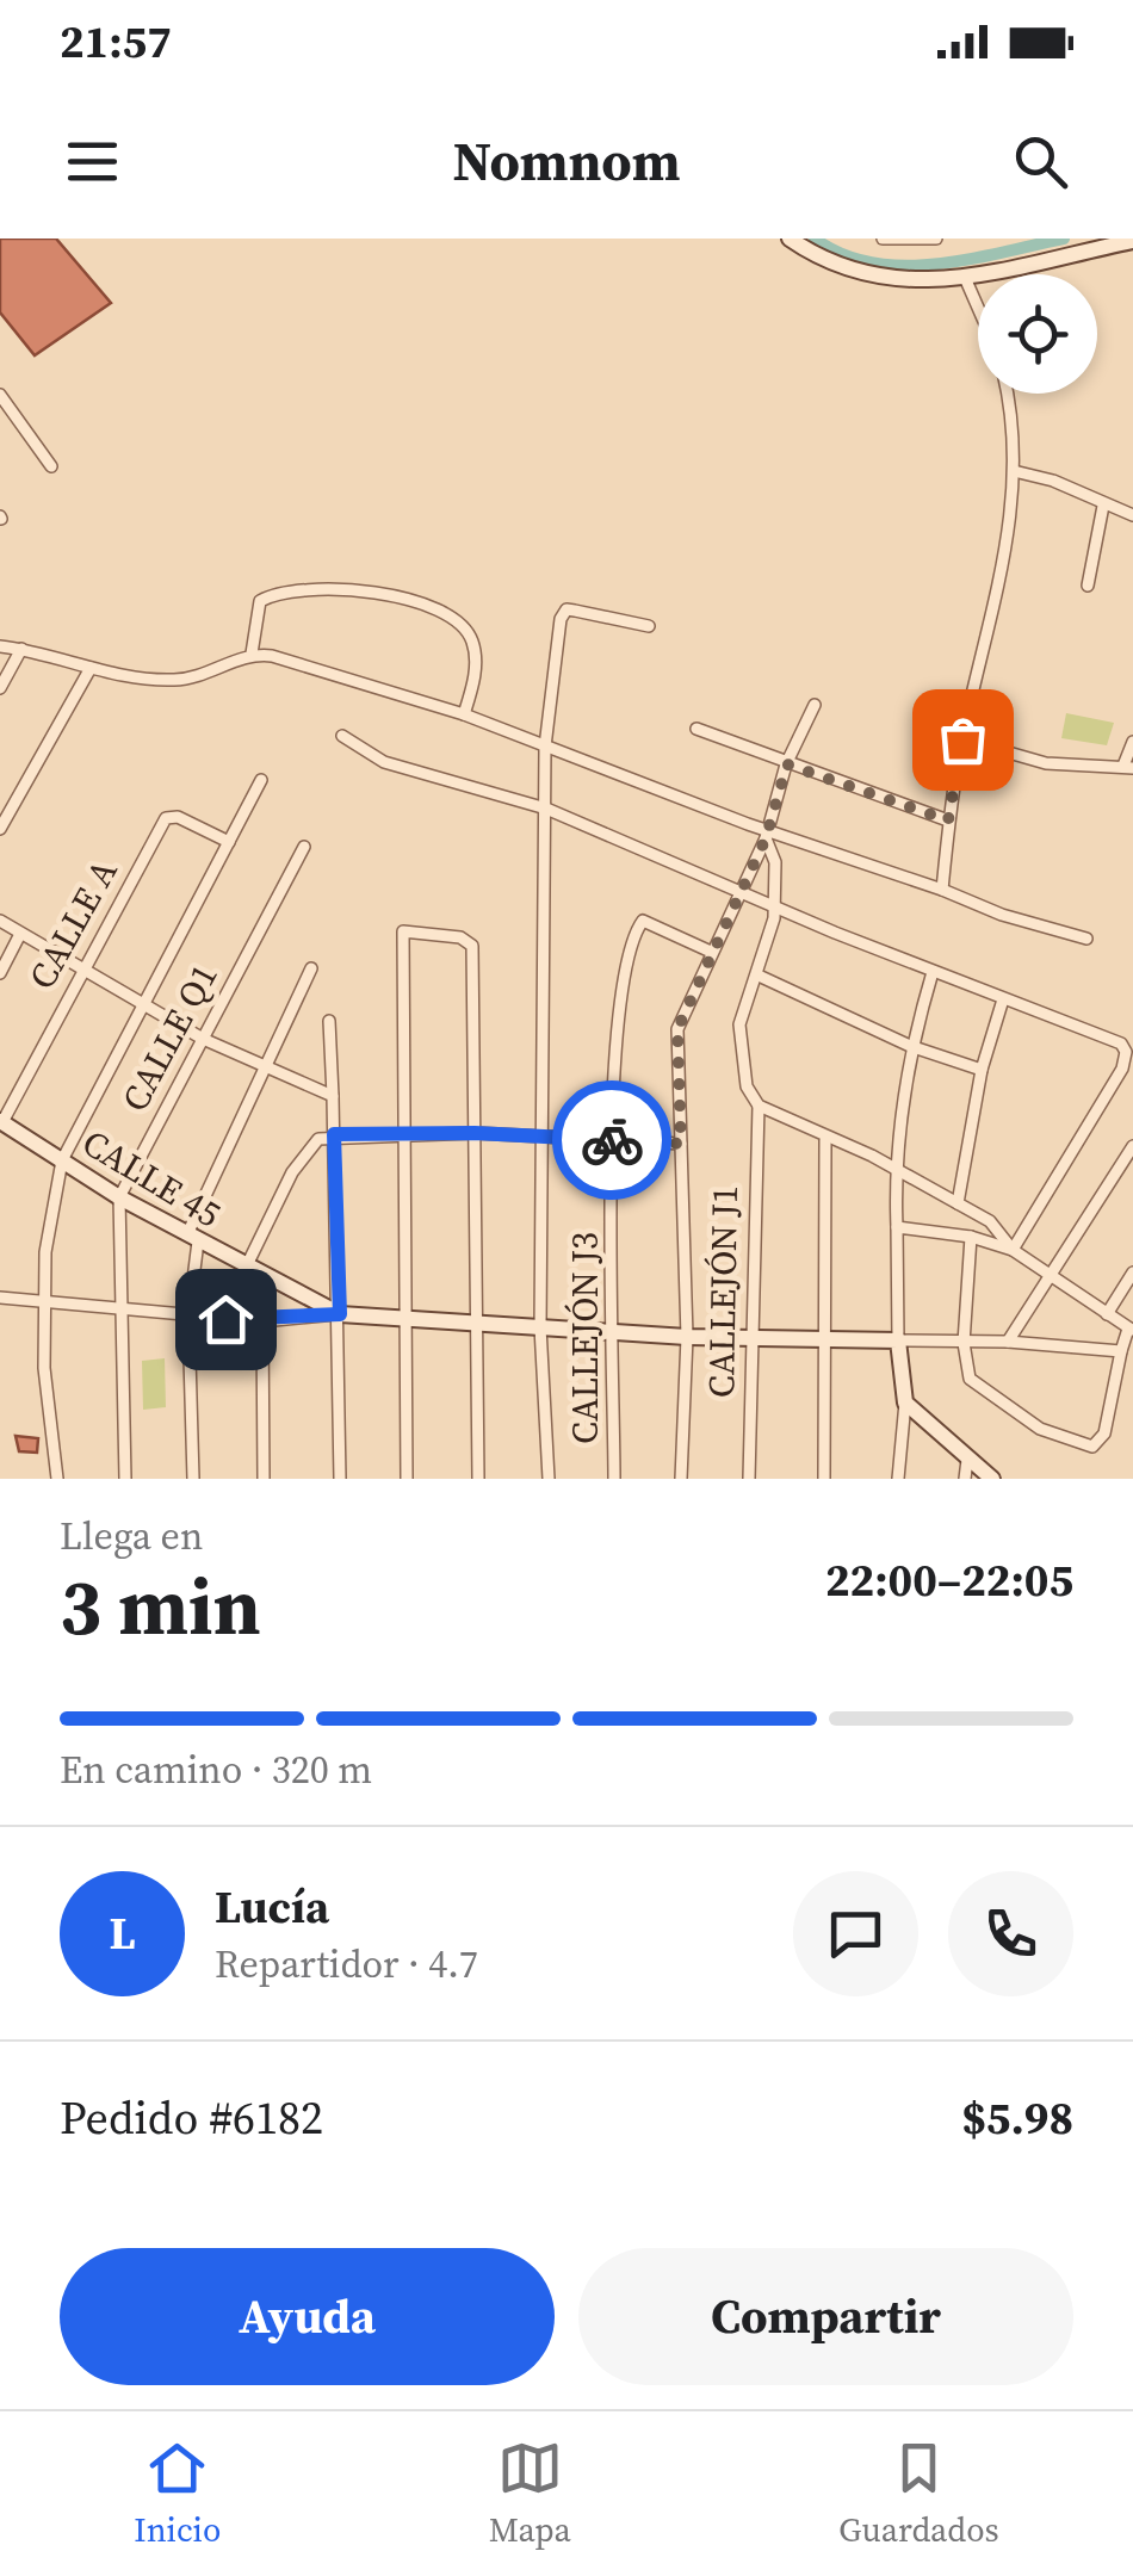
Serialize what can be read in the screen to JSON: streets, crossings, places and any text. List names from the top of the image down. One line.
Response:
{"streets":{"street":["CALLE A","CALLE Q1","CALLE 45","CALLEJÓN J1","CALLEJÓN J3"]},"crossings":[["CALLE A","CALLE 45"],["CALLE Q1","CALLE 45"],["CALLE 45","CALLEJÓN J1"],["CALLE 45","CALLEJÓN J3"]],"page":{"status":"21:57","header":"Nomnom","heading":["3 min","Llega en","22:00–22:05"],"panel":["Lucía","Repartidor · 4.7","Pedido #6182","$5.98"],"bar":"En camino · 320 m","round":"L","buttons":["Ayuda","Compartir"],"tabs":["Inicio","Mapa","Guardados"]}}
